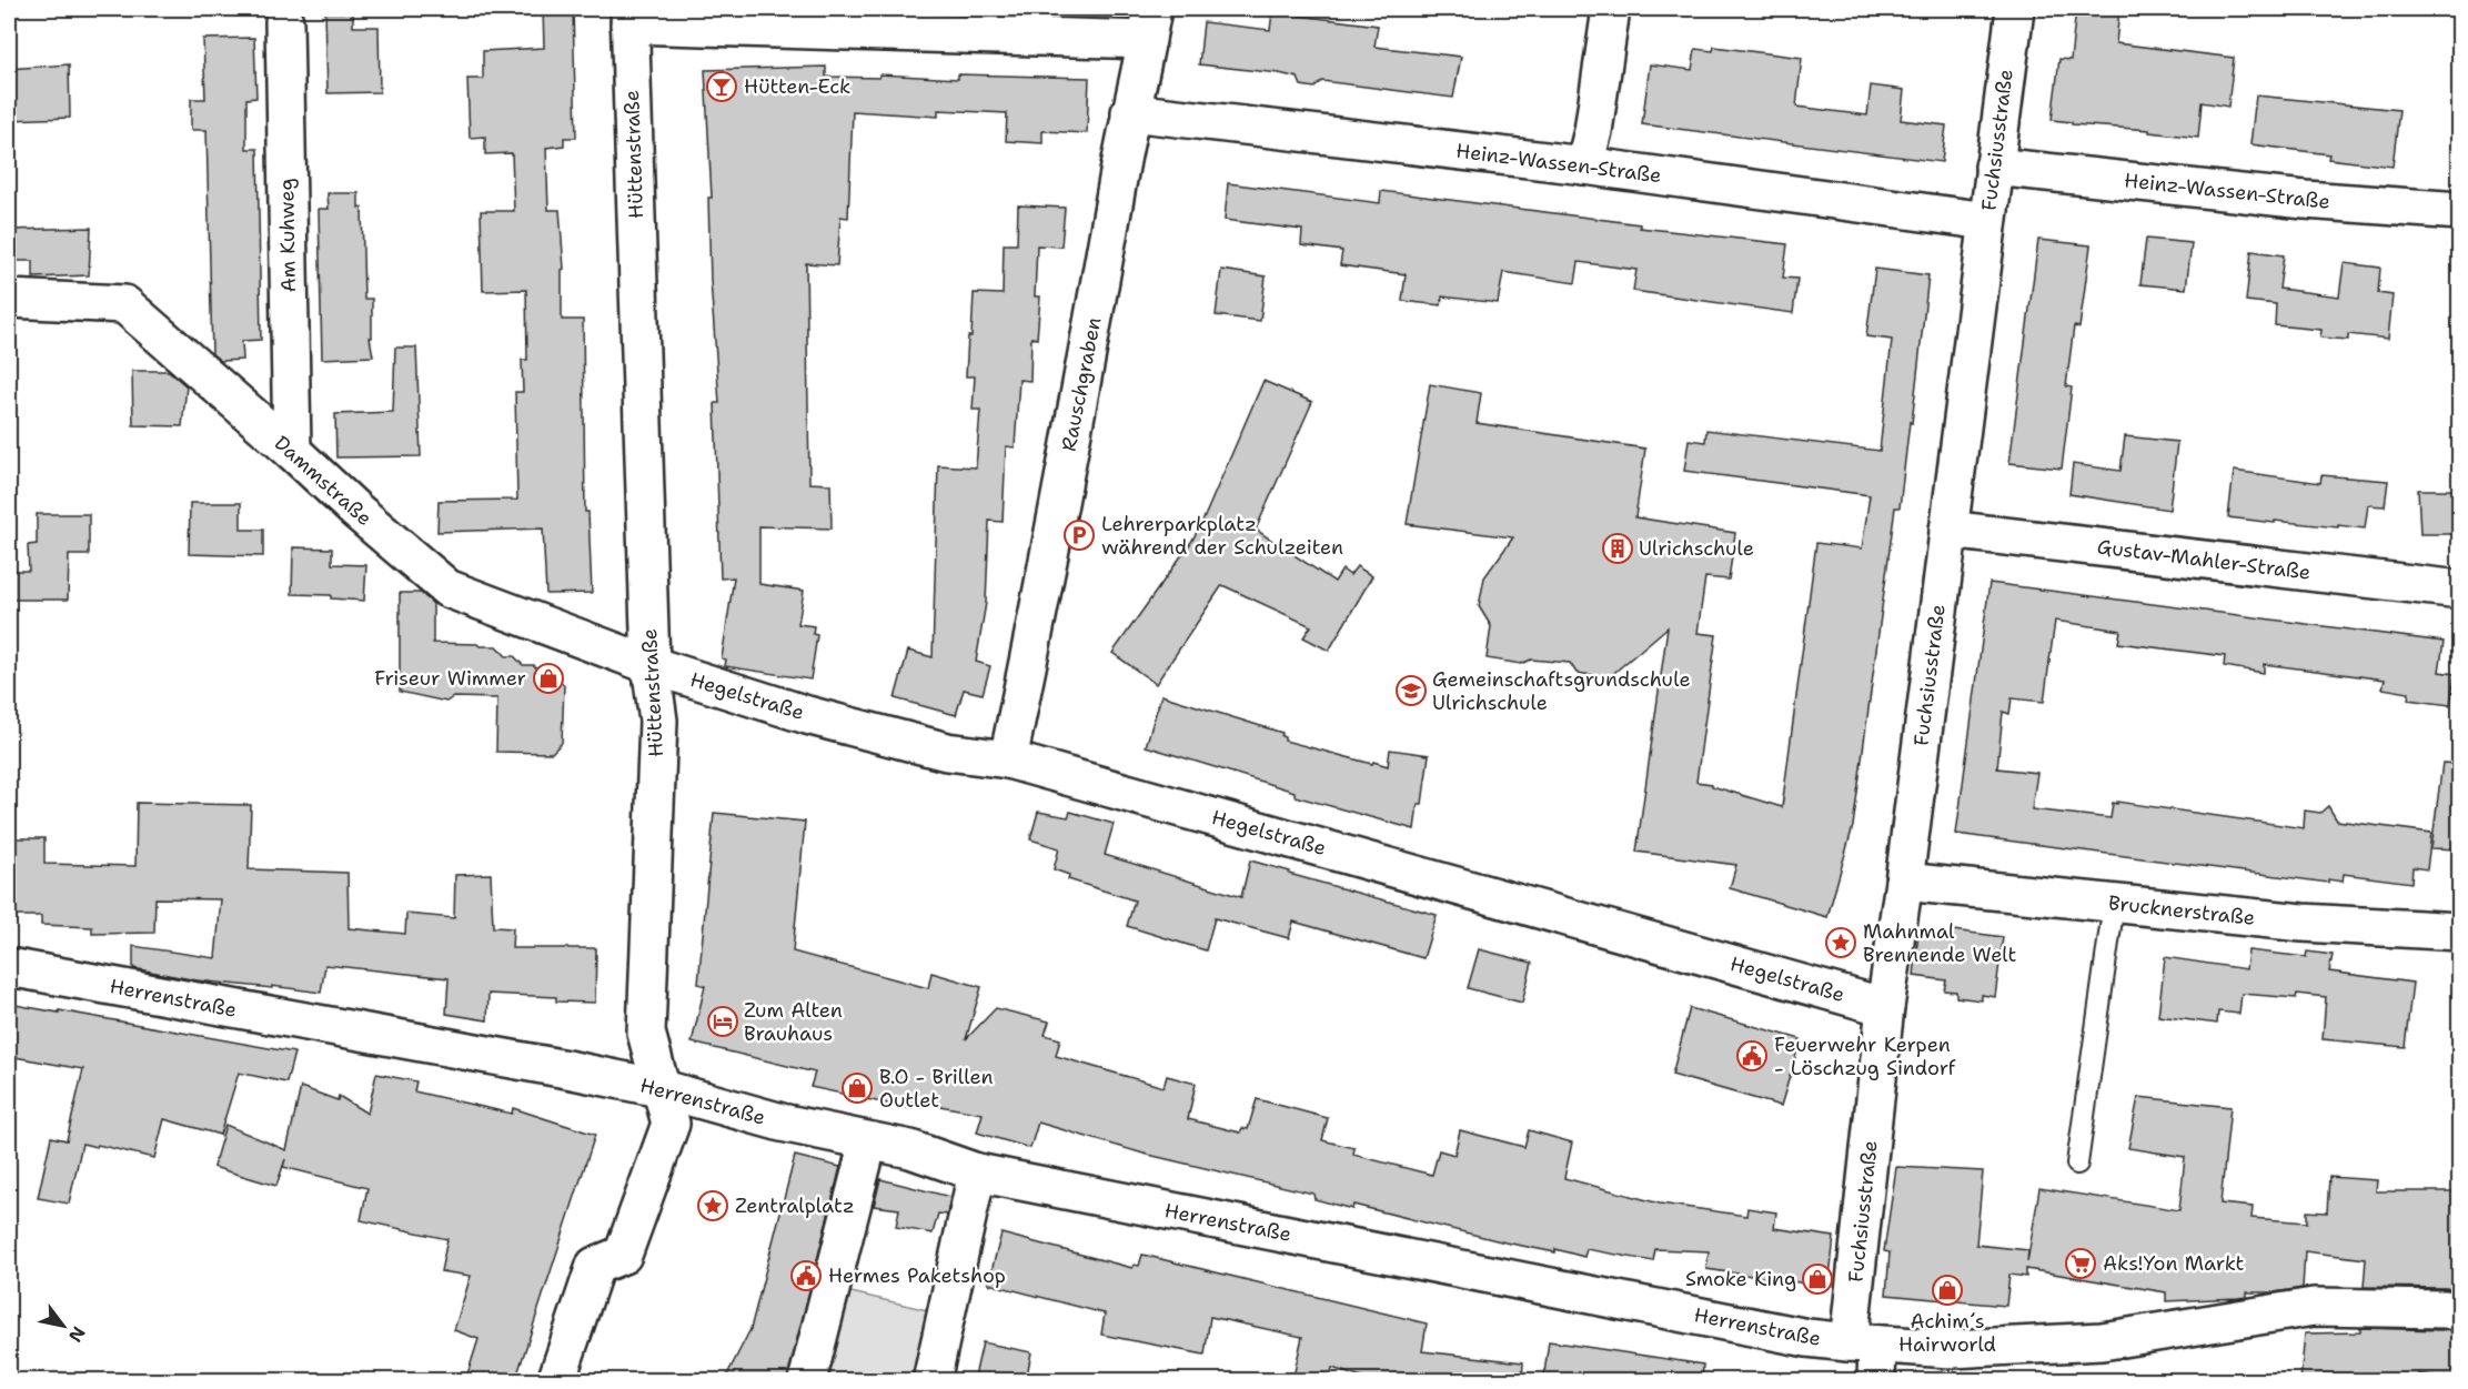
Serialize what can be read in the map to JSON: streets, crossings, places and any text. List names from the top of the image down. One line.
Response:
{"streets":{"street":["Fuchsiusstraße","Hüttenstraße","Heinz-Wassen-Straße","Am Kuhweg","Rauschgraben","Dammstraße","Gustav-Mahler-Straße","Hegelstraße","Brucknerstraße","Herrenstraße"]},"crossings":[["Fuchsiusstraße","Heinz-Wassen-Straße"],["Fuchsiusstraße","Gustav-Mahler-Straße"],["Fuchsiusstraße","Hegelstraße"],["Fuchsiusstraße","Brucknerstraße"],["Fuchsiusstraße","Herrenstraße"],["Hüttenstraße","Dammstraße"],["Hüttenstraße","Hegelstraße"],["Hüttenstraße","Herrenstraße"],["Heinz-Wassen-Straße","Rauschgraben"],["Am Kuhweg","Dammstraße"],["Rauschgraben","Hegelstraße"],["Dammstraße","Hegelstraße"]],"places":{"bar":["Hütten-Eck"],"parking":["Lehrerparkplatz während der Schulzeiten"],"building":["Ulrichschule"],"shop":["Friseur Wimmer","B.O - Brillen Outlet","Smoke King","Achim´s Hairworld"],"school or university":["Gemeinschaftsgrundschule Ulrichschule"],"place":["Mahnmal Brennende Welt","Zentralplatz"],"hotel":["Zum Alten Brauhaus"],"public building":["Feuerwehr Kerpen - Löschzug Sindorf","Hermes Paketshop"],"supermarket":["Aks!Yon Markt"]},"north":"bottom right"}
